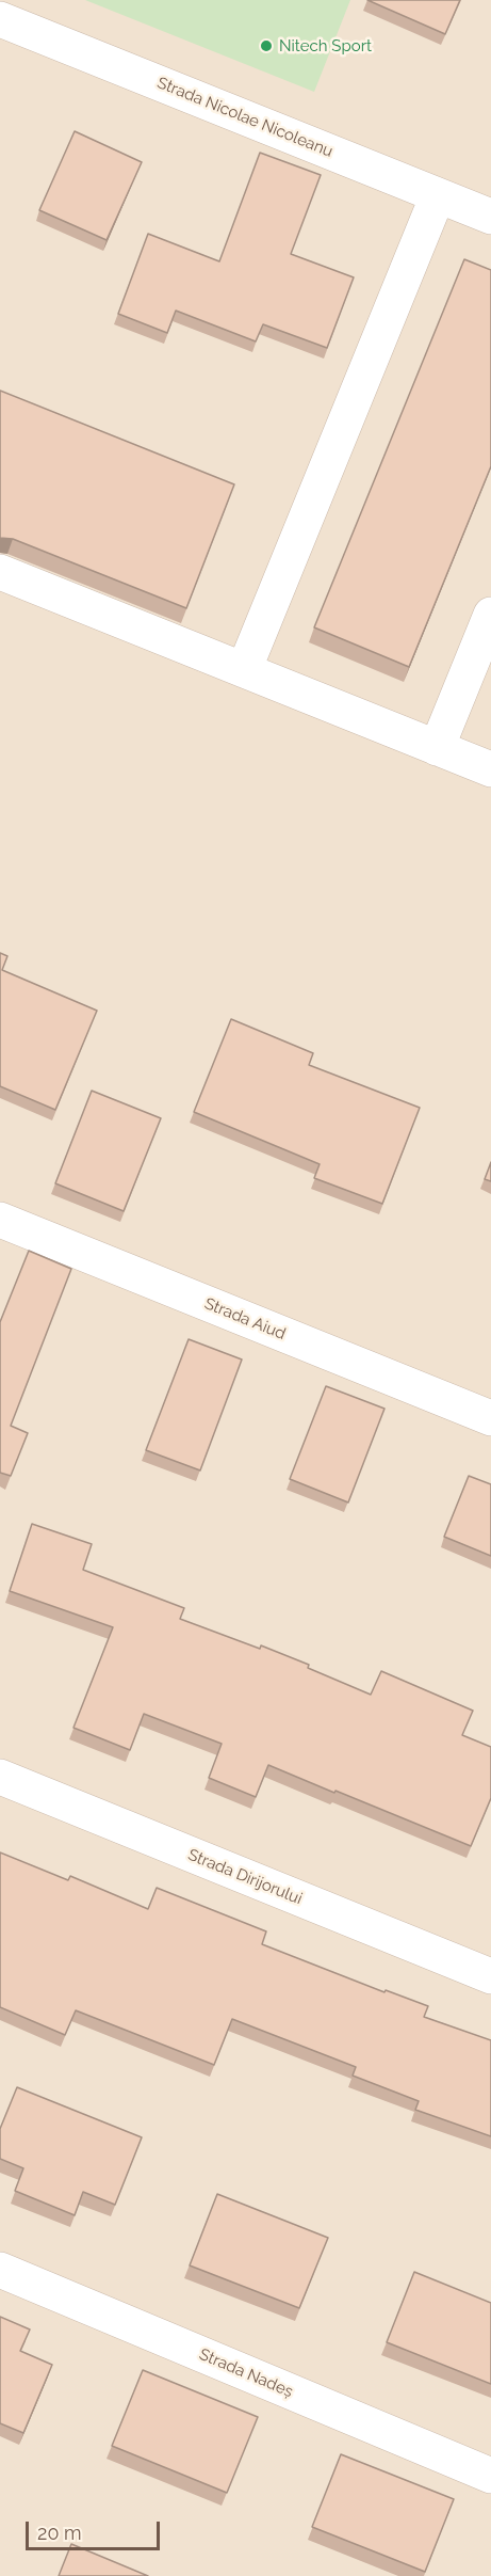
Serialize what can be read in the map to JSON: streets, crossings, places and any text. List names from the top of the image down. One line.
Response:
{"streets":{"street":["Strada Nicolae Nicoleanu","Strada Aiud","Strada Dirijorului","Strada Nadeș"]},"places":["Nitech Sport"],"scale_bar":"20 m"}
